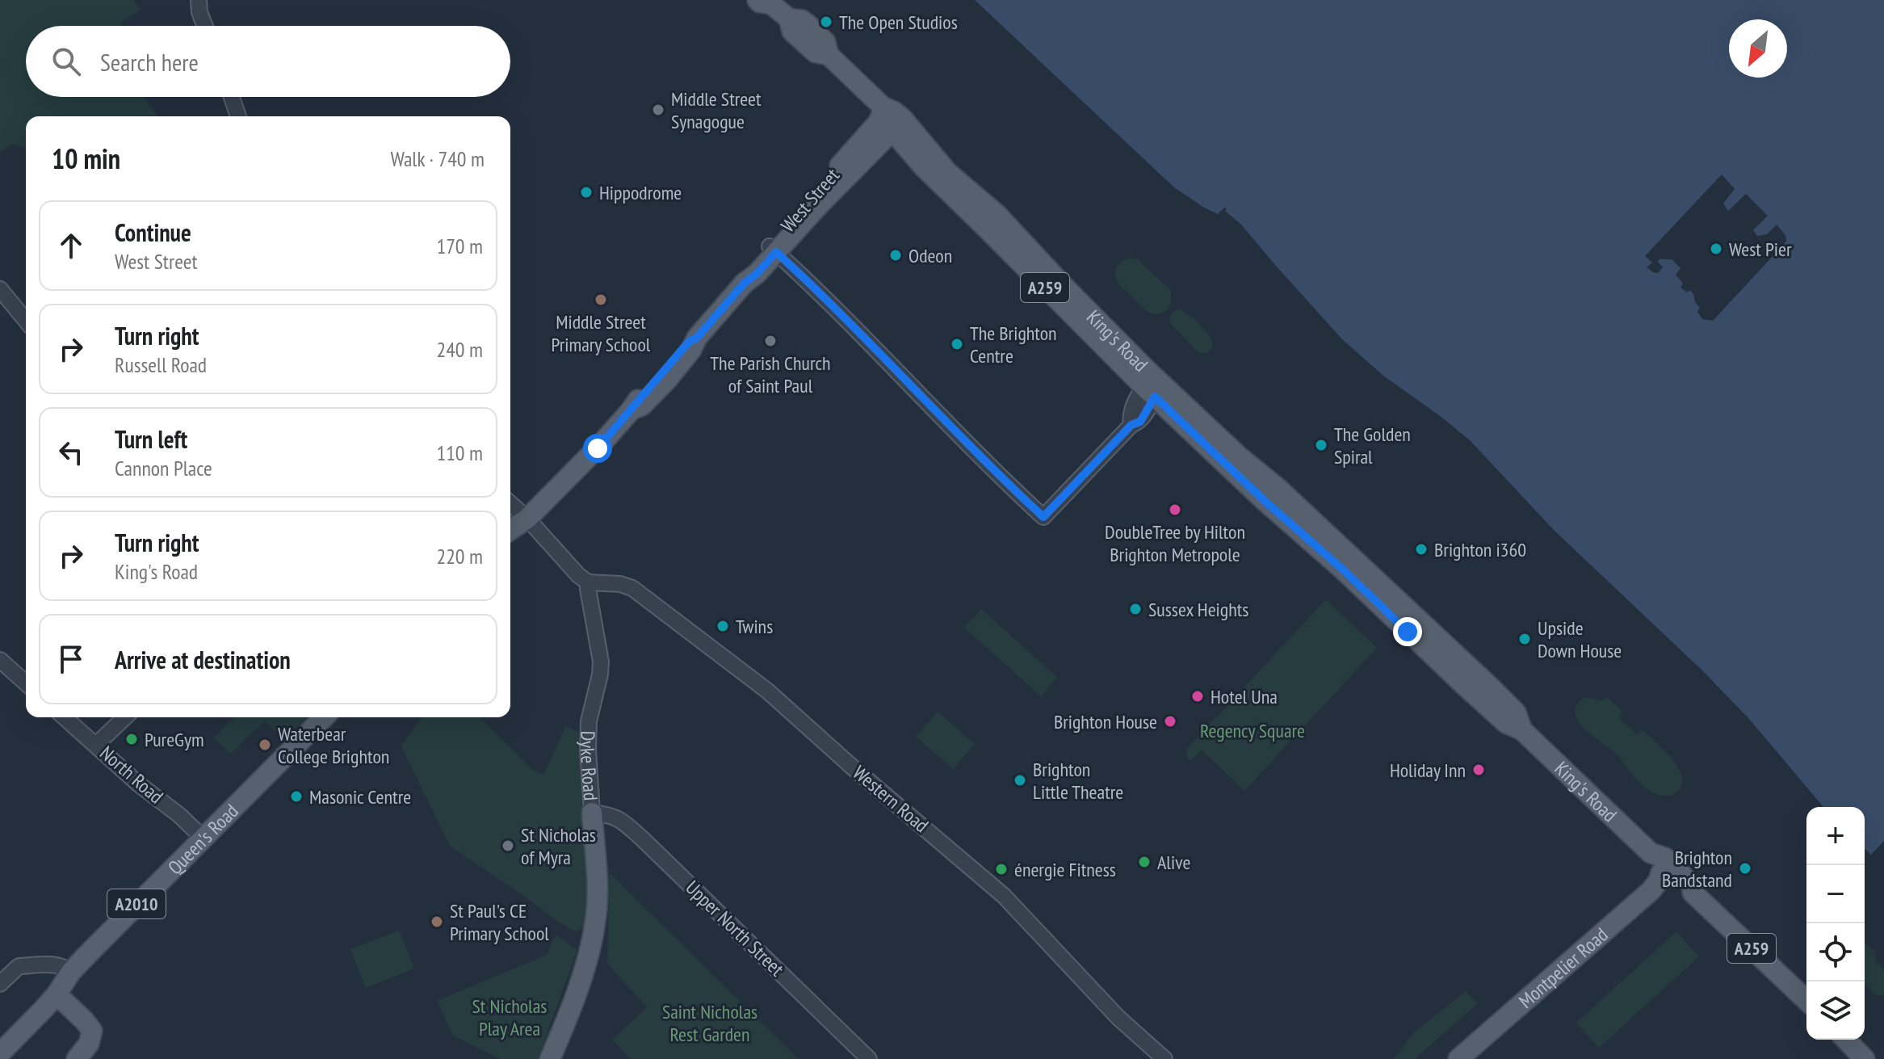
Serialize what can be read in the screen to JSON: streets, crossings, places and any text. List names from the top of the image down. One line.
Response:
{"streets":{"main road":["West Street","A259","King's Road","Dyke Road","Queen's Road","A2010","Montpelier Road"],"street":["North Road","Western Road","Upper North Street"]},"crossings":[["King's Road","Montpelier Road"],["Dyke Road","Western Road"],["Dyke Road","Upper North Street"],["North Road","Queen's Road"]],"parks":["Regency Square","St Nicholas Play Area","Saint Nicholas Rest Garden"],"places":["The Open Studios","Middle Street Synagogue","Hippodrome","West Pier","Odeon","Middle Street Primary School","The Parish Church of Saint Paul","The Brighton Centre","The Golden Spiral","DoubleTree by Hilton Brighton Metropole","Brighton i360","Sussex Heights","Twins","Upside Down House","Hotel Una","Brighton House","PureGym","Waterbear College Brighton","Holiday Inn","Brighton Little Theatre","Masonic Centre","St Nicholas of Myra","Alive","Brighton Bandstand","énergie Fitness","St Paul's CE Primary School"],"north":"bottom left","page":{"search":"Search here","heading":["10 min","Walk · 740 m"],"list":[["Continue","West Street","170 m"],["Turn right","Russell Road","240 m"],["Turn left","Cannon Place","110 m"],["Turn right","King's Road","220 m"],"Arrive at destination"],"map_buttons":["+","−"]}}
